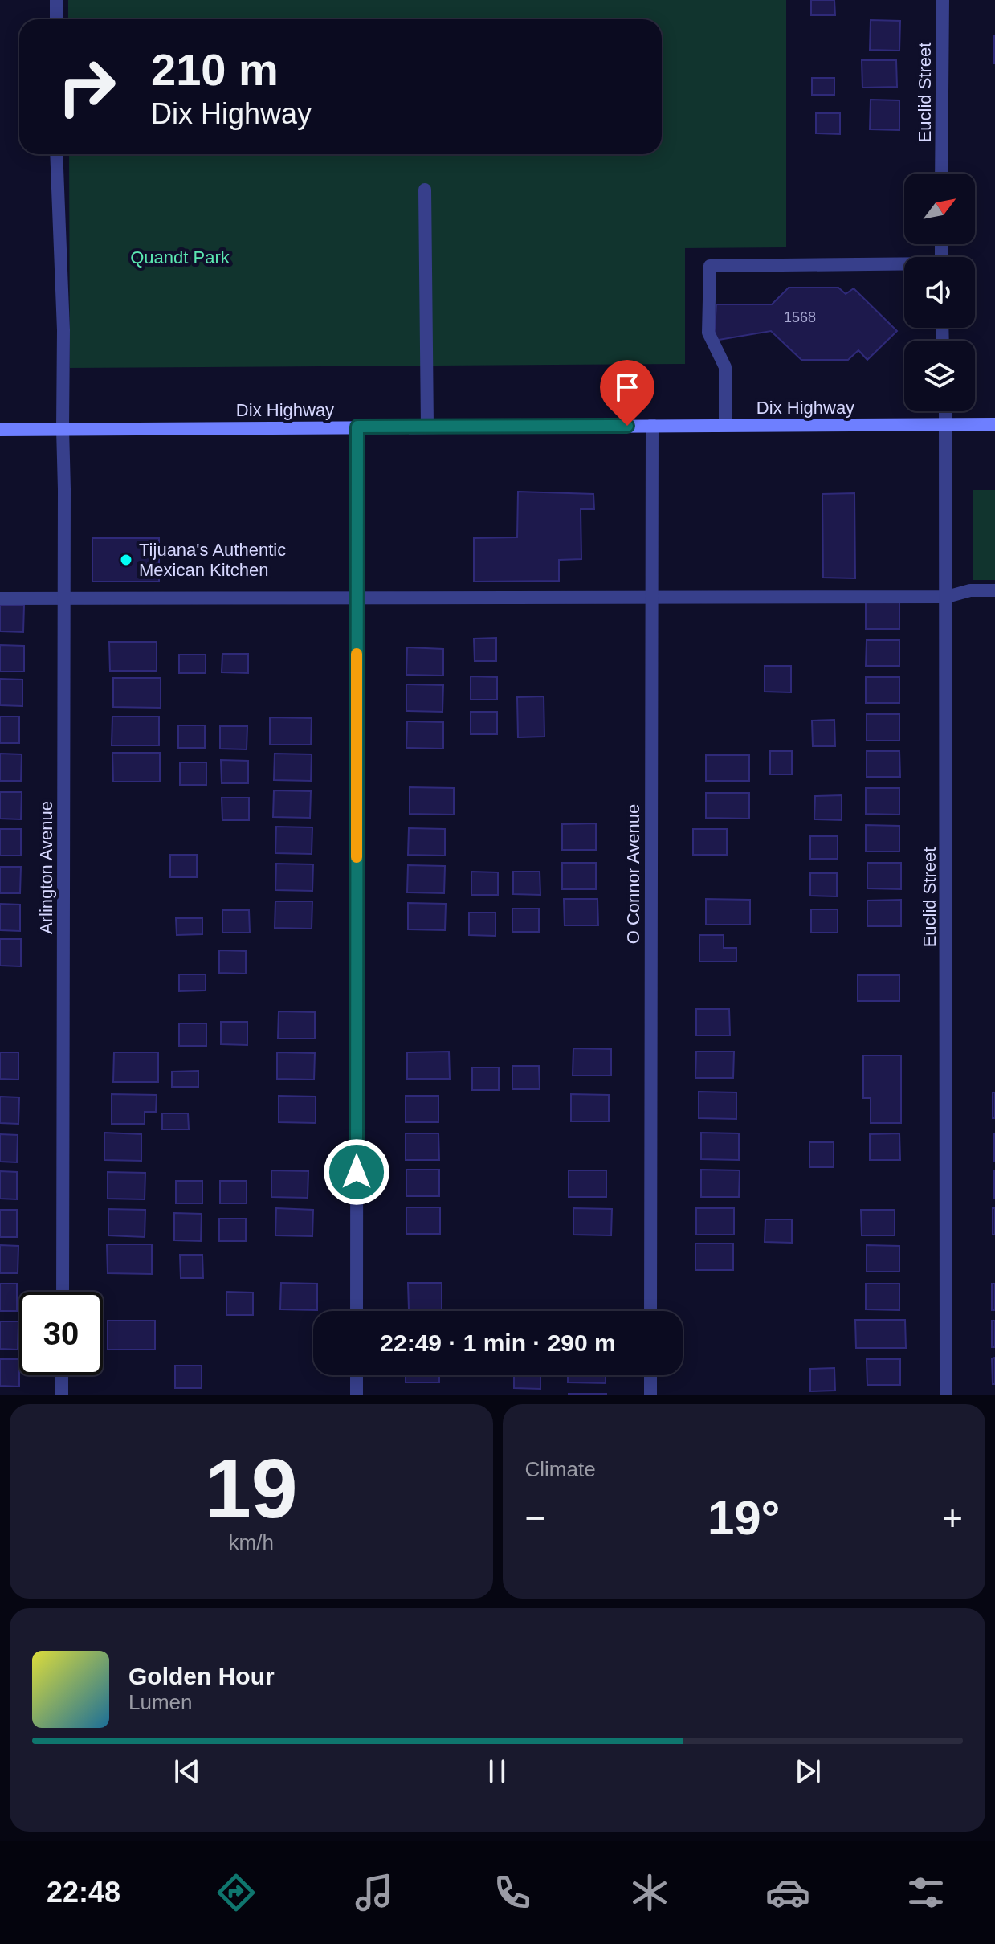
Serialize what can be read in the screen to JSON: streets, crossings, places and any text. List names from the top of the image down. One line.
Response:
{"streets":{"main road":["Dix Highway"],"street":["Euclid Street","Arlington Avenue","O Connor Avenue"]},"crossings":[["Euclid Street","Dix Highway"],["Dix Highway","Arlington Avenue"],["Dix Highway","O Connor Avenue"]],"parks":["Quandt Park"],"places":["Tijuana's Authentic Mexican Kitchen"],"house_numbers":["1568"],"north":"top right","page":{"turn":["210 m","Dix Highway"],"limit":"30","trip":"22:49 · 1 min · 290 m","tile":[["19","km/h"],"Climate"],"heat":["−","19°","+"],"song":["Golden Hour","Lumen"],"tabs":"22:48"}}
